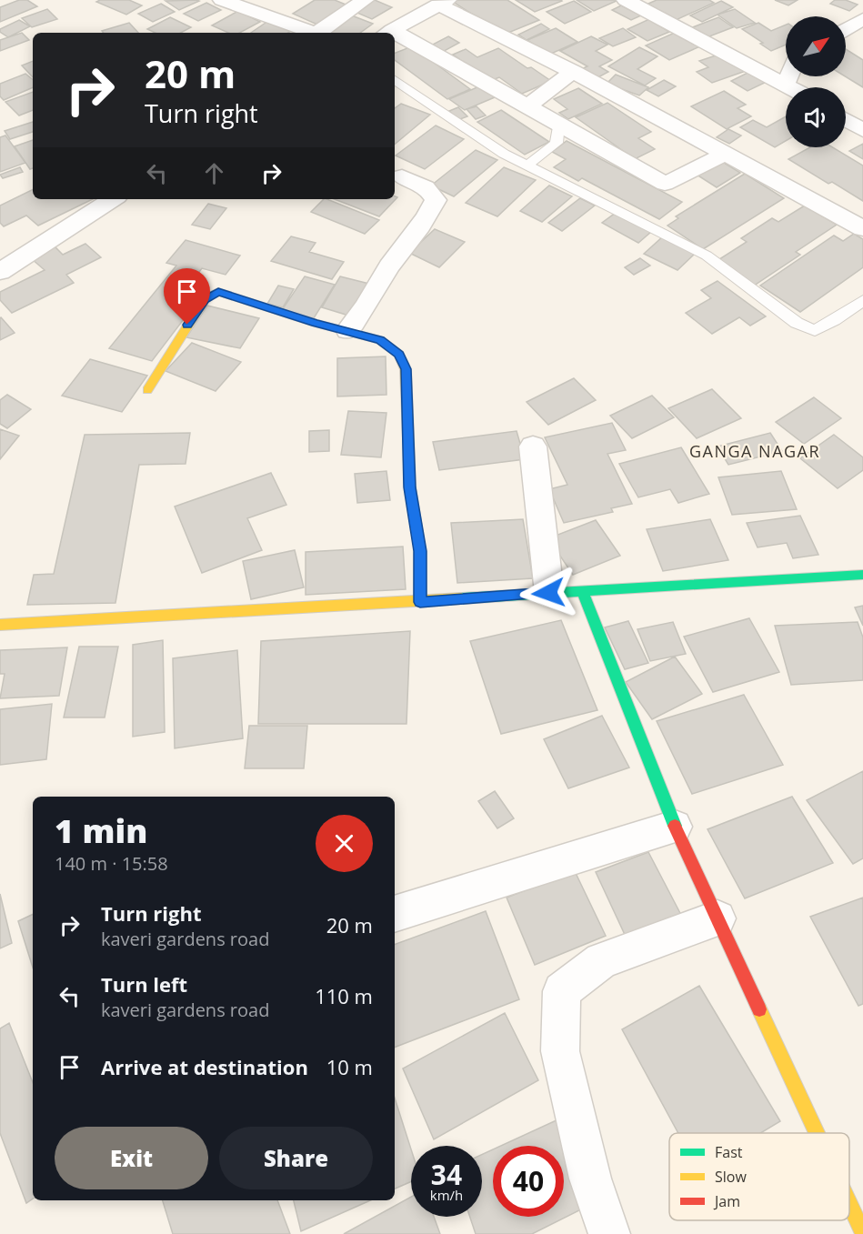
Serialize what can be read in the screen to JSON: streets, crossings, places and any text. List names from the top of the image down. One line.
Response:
{"districts":["GANGA NAGAR"],"legend":["Fast","Slow","Jam"],"north":"top right","page":{"turn":["20 m","Turn right"],"heading":["1 min","140 m · 15:58"],"list":[{"name":"Turn right","note":"kaveri gardens road","value":"20 m"},{"name":"Turn left","note":"kaveri gardens road","value":"110 m"},{"name":"Arrive at destination","value":"10 m"}],"buttons":["Exit","Share"],"speed":"34 km/h","limit":"40"}}
